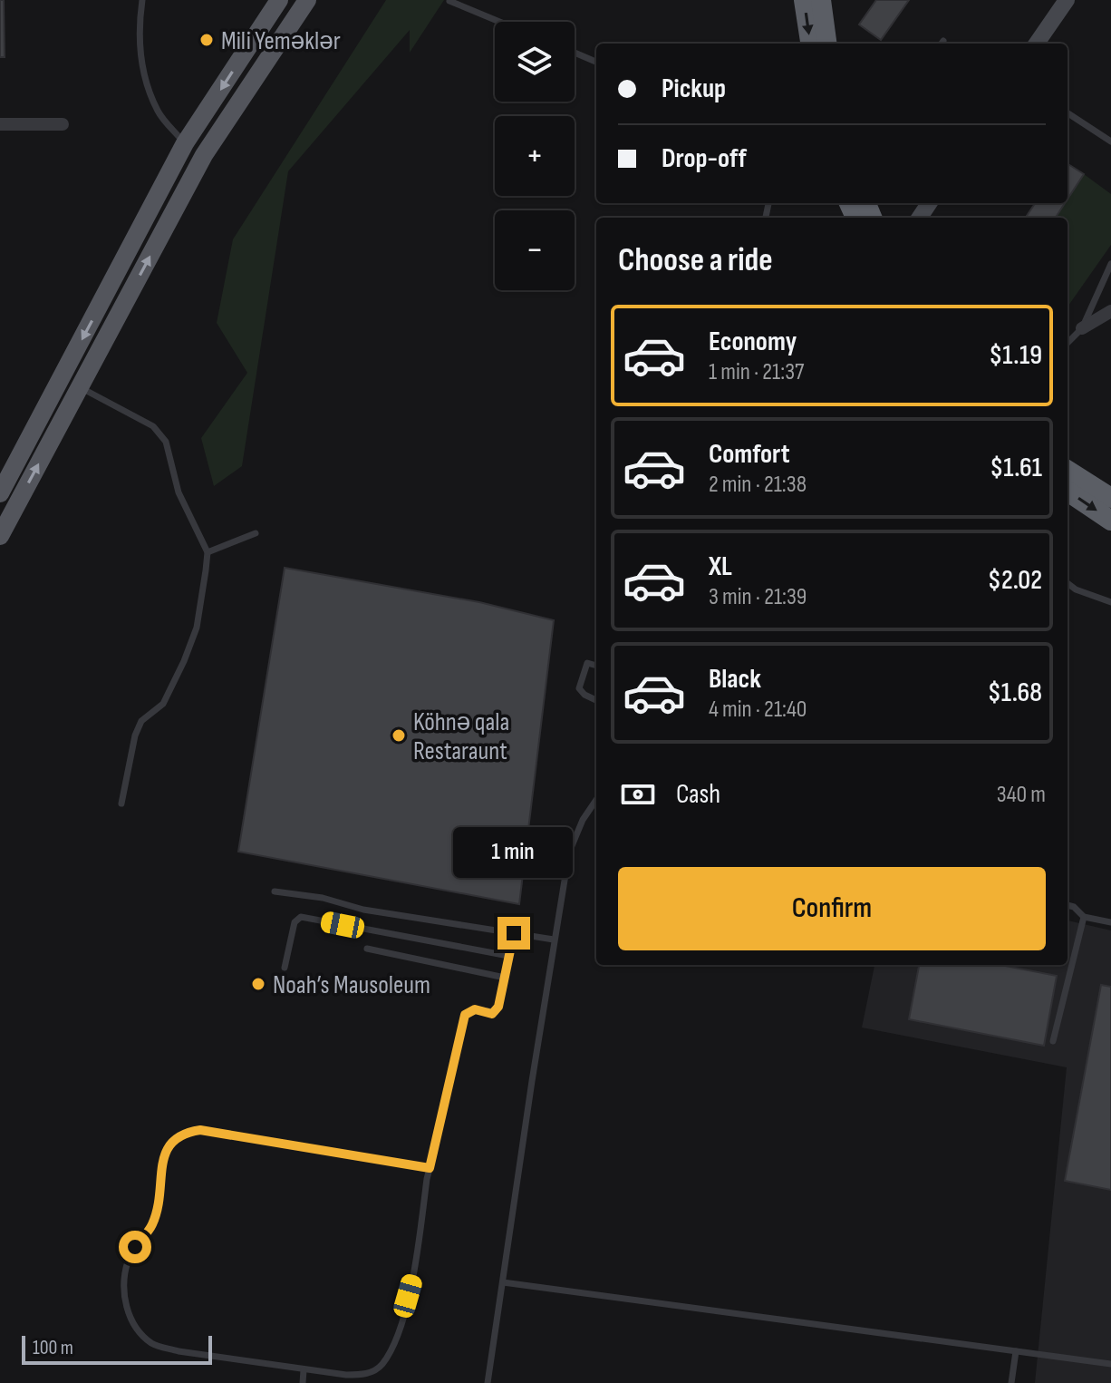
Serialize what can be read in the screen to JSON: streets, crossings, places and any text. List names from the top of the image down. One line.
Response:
{"places":["Mili Yeməklər","Köhnə qala Restaraunt","Noah’s Mausoleum"],"scale_bar":"100 m","page":{"map_buttons":["+","−"],"banner":["Pickup","Drop-off"],"heading":"Choose a ride","list":[{"name":"Economy","note":"1 min · 21:37","value":"$1.19"},{"name":"Comfort","note":"2 min · 21:38","value":"$1.61"},{"name":"XL","note":"3 min · 21:39","value":"$2.02"},{"name":"Black","note":"4 min · 21:40","value":"$1.68"}],"pay":["Cash","340 m"],"bubble":"1 min","buttons":"Confirm","scale":"100 m"}}
